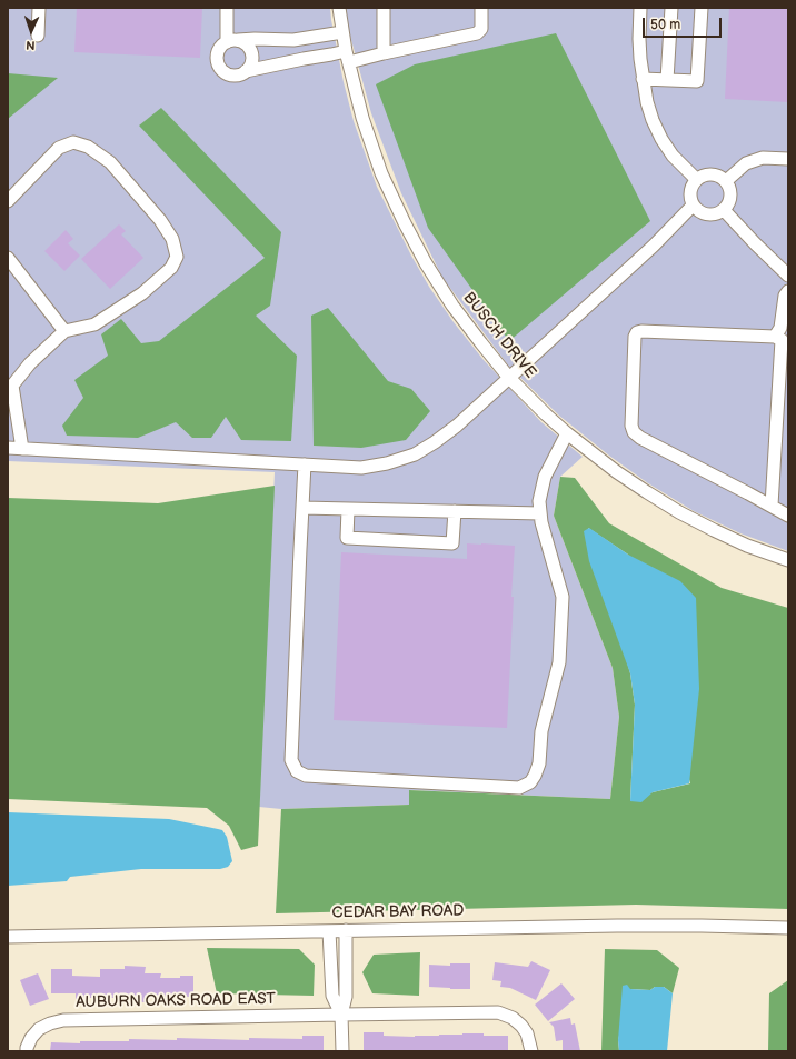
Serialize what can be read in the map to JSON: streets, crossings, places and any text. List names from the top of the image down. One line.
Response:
{"streets":{"street":["BUSCH DRIVE","CEDAR BAY ROAD","AUBURN OAKS ROAD EAST"]},"scale_bar":"50 m","north":"bottom"}
